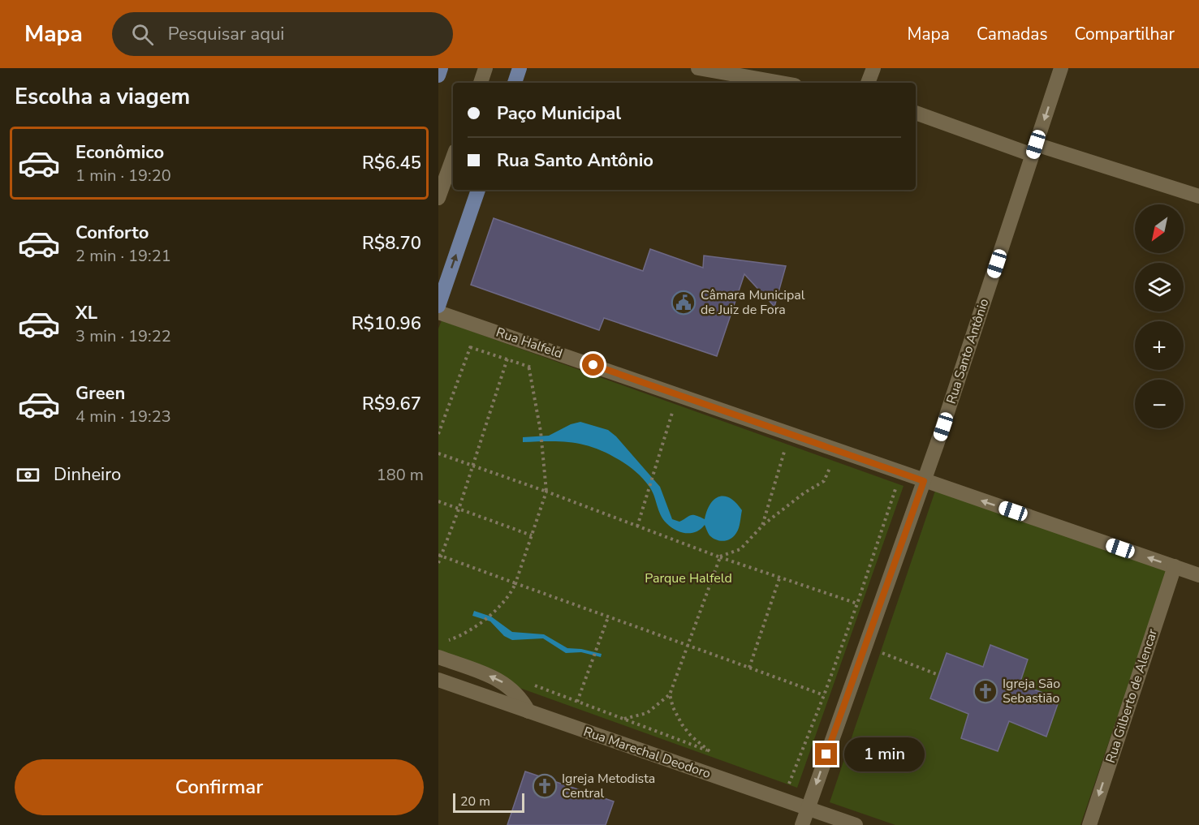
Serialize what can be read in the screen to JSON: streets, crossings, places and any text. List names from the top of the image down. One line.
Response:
{"streets":{"street":["Rua Halfeld","Rua Santo Antônio","Rua Gilberto de Alencar","Rua Marechal Deodoro"]},"crossings":[["Rua Halfeld","Rua Santo Antônio"],["Rua Halfeld","Rua Gilberto de Alencar"],["Rua Santo Antônio","Rua Marechal Deodoro"]],"one_way":["Rua Gilberto de Alencar"],"parks":["Parque Halfeld"],"places":{"public building":["Câmara Municipal de Juiz de Fora"],"church":["Igreja São Sebastião","Igreja Metodista Central"]},"scale_bar":"20 m","north":"bottom left","page":{"header":"Mapa","search":"Pesquisar aqui","nav":["Mapa","Camadas","Compartilhar"],"heading":"Escolha a viagem","banner":["Paço Municipal","Rua Santo Antônio"],"list":[{"name":"Econômico","note":"1 min · 19:20","value":"R$6.45"},{"name":"Conforto","note":"2 min · 19:21","value":"R$8.70"},{"name":"XL","note":"3 min · 19:22","value":"R$10.96"},{"name":"Green","note":"4 min · 19:23","value":"R$9.67"}],"map_buttons":["+","−"],"pay":["Dinheiro","180 m"],"bubble":"1 min","buttons":"Confirmar","scale":"20 m"}}
